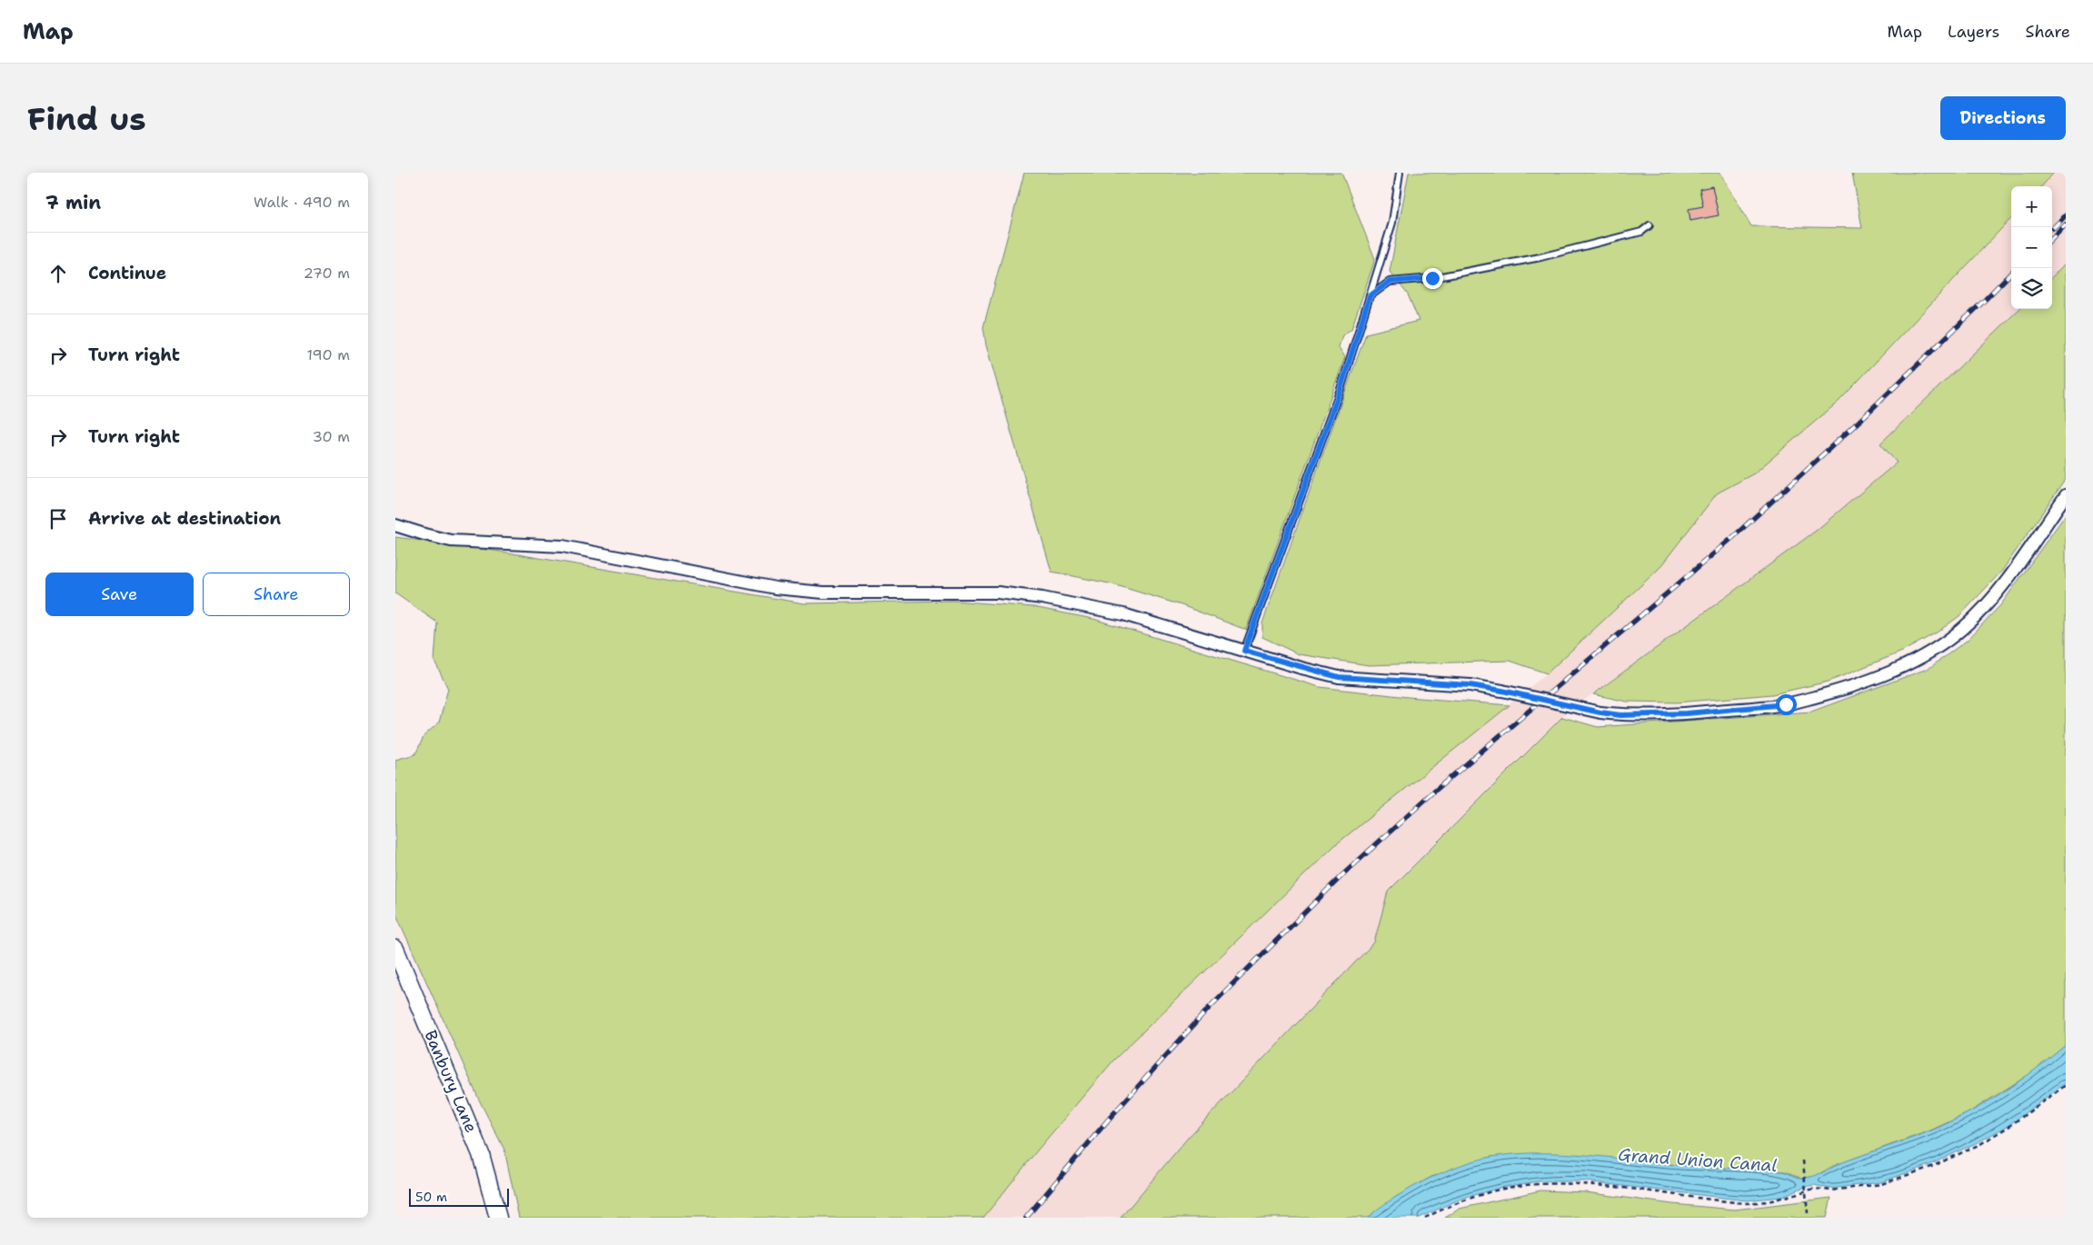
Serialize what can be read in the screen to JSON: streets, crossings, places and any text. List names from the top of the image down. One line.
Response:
{"streets":{"street":["Banbury Lane"]},"water":["Grand Union Canal"],"scale_bar":"50 m","page":{"header":"Map","nav":["Map","Layers","Share"],"buttons":["Directions",["Save","Share"]],"title":"Find us","heading":["7 min","Walk · 490 m"],"map_buttons":["+","−"],"list":[["Continue","270 m"],["Turn right","190 m"],["Turn right","30 m"],"Arrive at destination"],"scale":"50 m"}}
